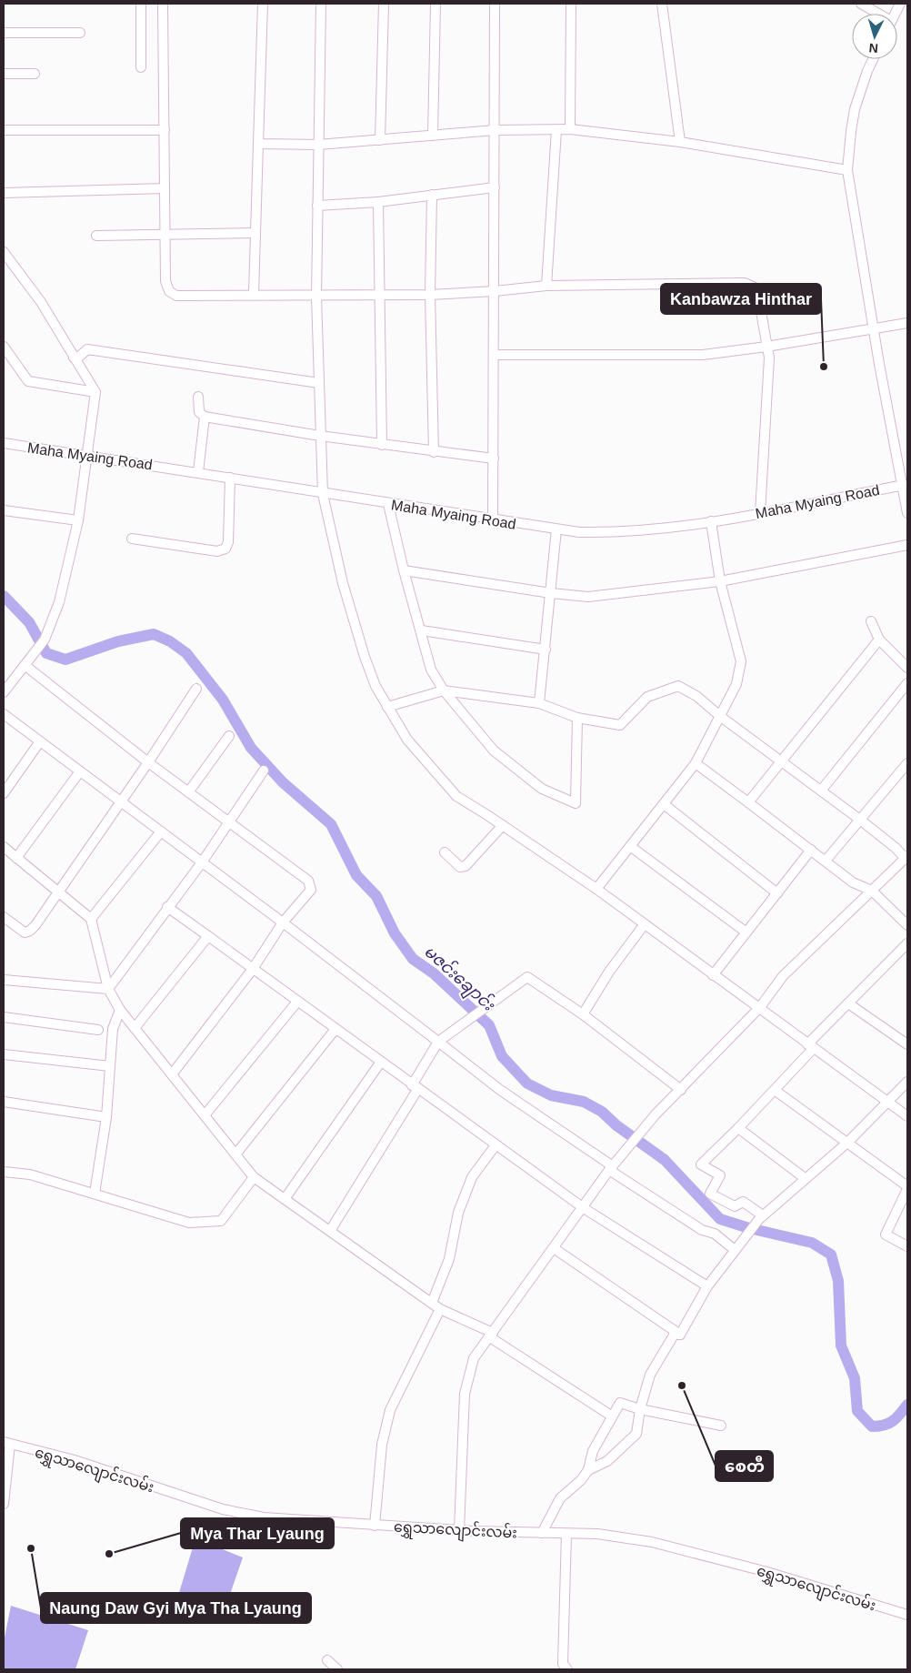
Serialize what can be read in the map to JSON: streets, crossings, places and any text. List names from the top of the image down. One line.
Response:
{"streets":{"street":["Maha Myaing Road","ရွှေသာလျောင်းလမ်း"]},"water":["မဇင်းချောင်း"],"places":["Kanbawza Hinthar","စေတီ","Naung Daw Gyi Mya Tha Lyaung","Mya Thar Lyaung"],"north":"bottom"}
